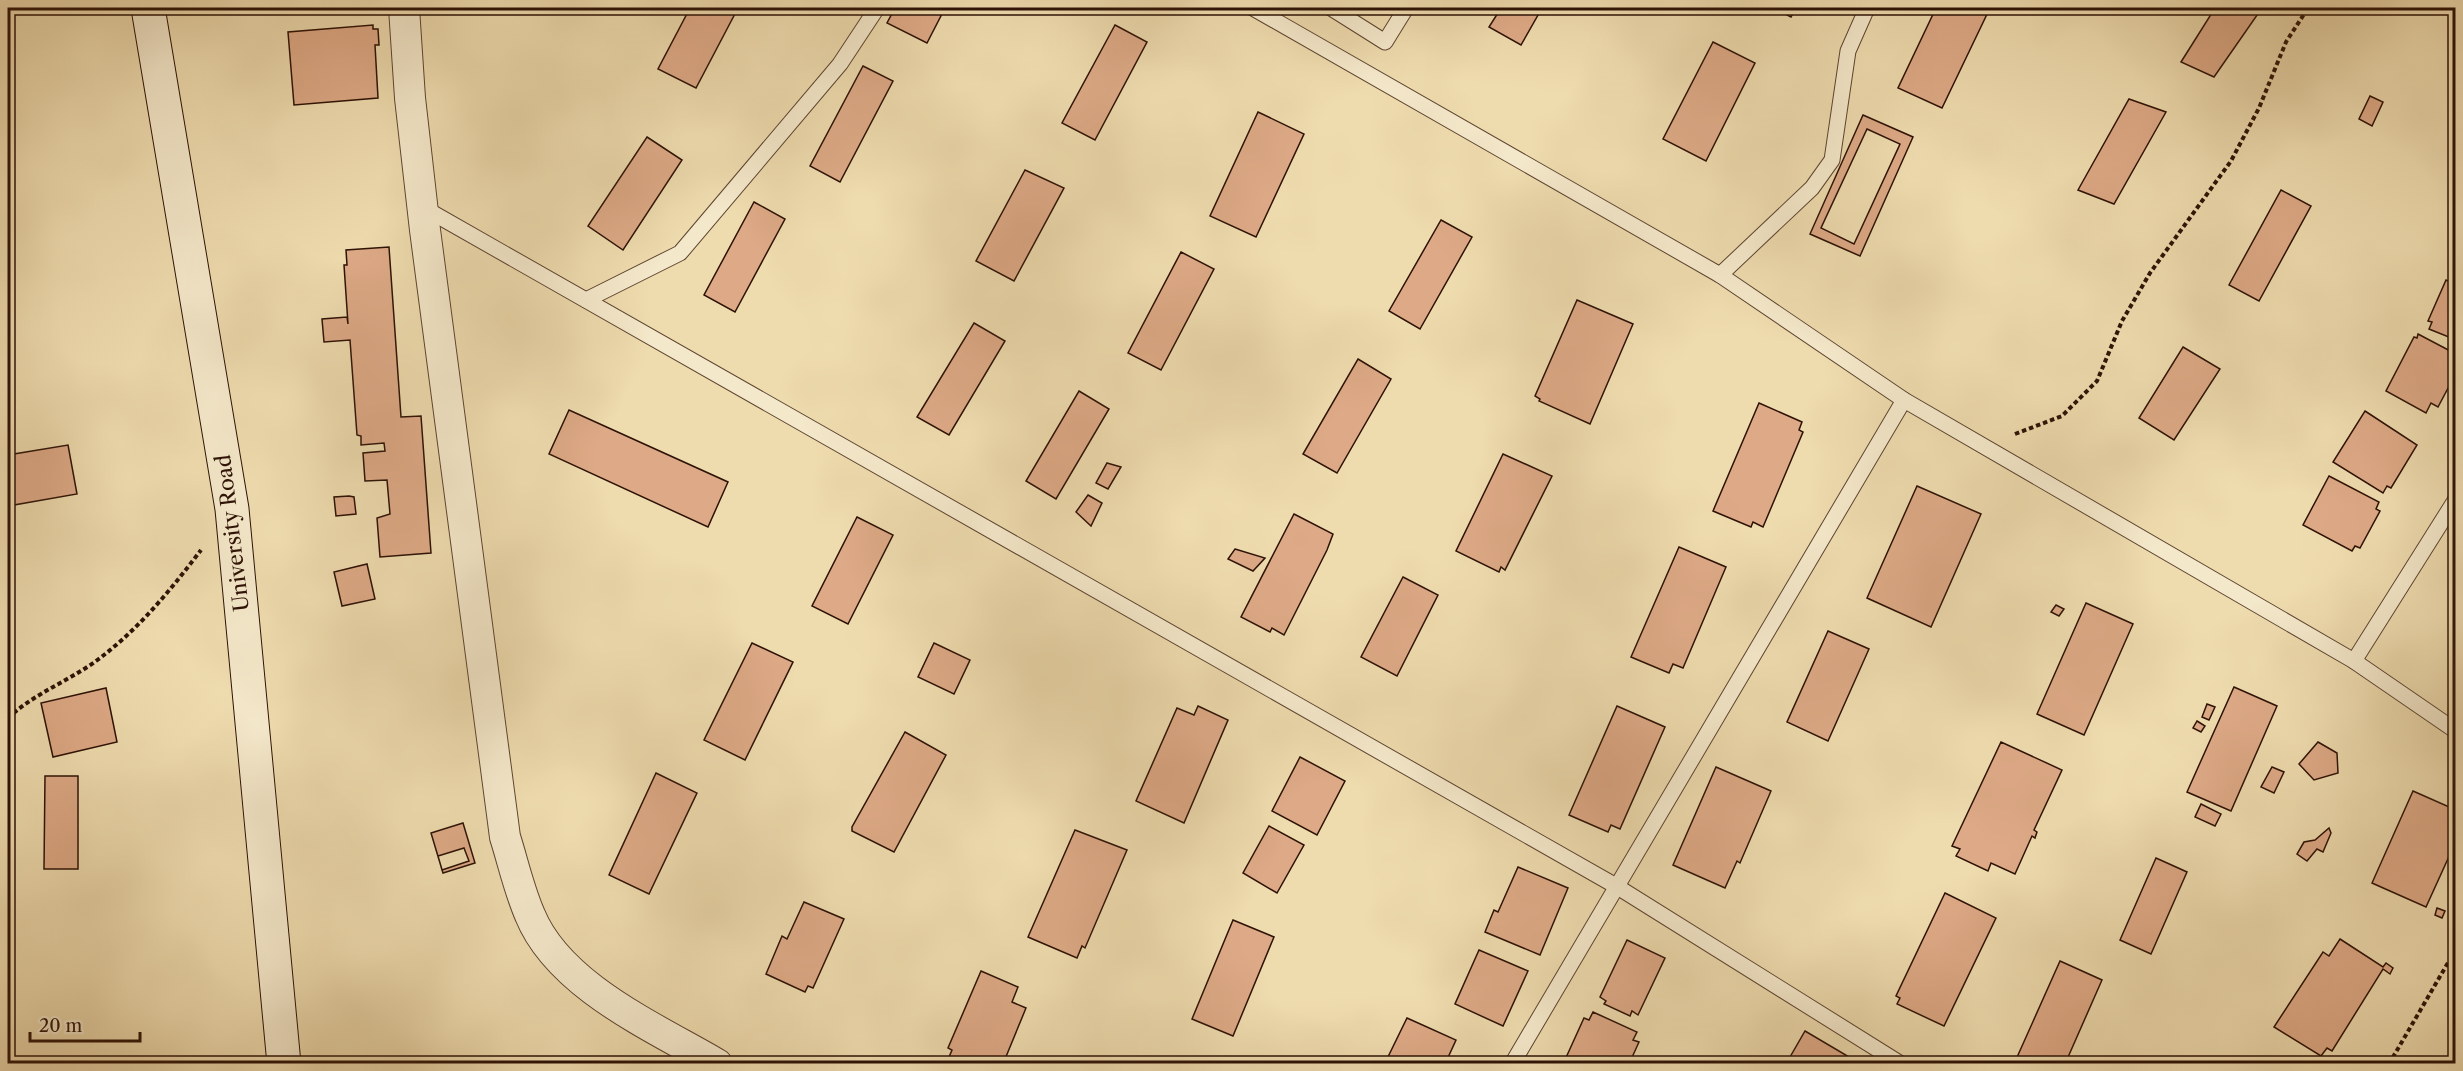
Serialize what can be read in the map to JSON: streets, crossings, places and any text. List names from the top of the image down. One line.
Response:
{"streets":{"main road":["University Road"]},"scale_bar":"20 m"}
